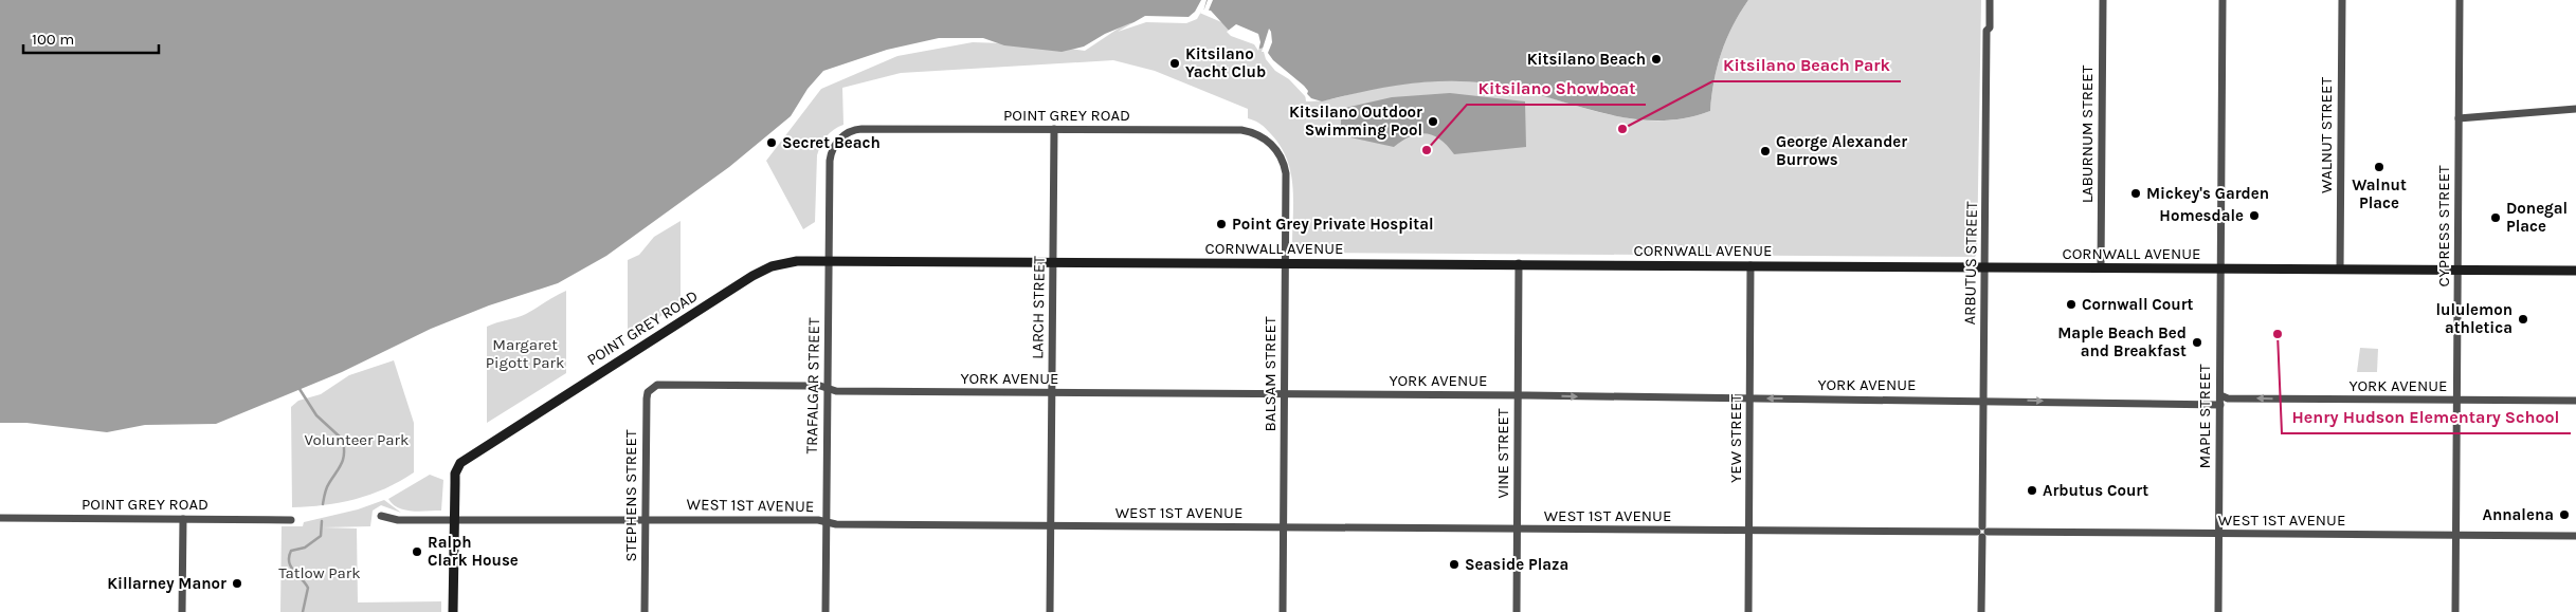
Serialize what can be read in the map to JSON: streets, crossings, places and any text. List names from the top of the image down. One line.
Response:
{"streets":{"main road":["POINT GREY ROAD","CORNWALL AVENUE"],"street":["LABURNUM STREET","WALNUT STREET","CYPRESS STREET","ARBUTUS STREET","LARCH STREET","BALSAM STREET","YORK AVENUE","TRAFALGAR STREET","MAPLE STREET","YEW STREET","VINE STREET","STEPHENS STREET","WEST 1ST AVENUE"]},"crossings":[["POINT GREY ROAD","CORNWALL AVENUE"],["POINT GREY ROAD","LARCH STREET"],["POINT GREY ROAD","BALSAM STREET"],["POINT GREY ROAD","TRAFALGAR STREET"],["POINT GREY ROAD","WEST 1ST AVENUE"],["LABURNUM STREET","CORNWALL AVENUE"],["WALNUT STREET","CORNWALL AVENUE"],["CYPRESS STREET","CORNWALL AVENUE"],["CYPRESS STREET","YORK AVENUE"],["CYPRESS STREET","WEST 1ST AVENUE"],["CORNWALL AVENUE","ARBUTUS STREET"],["CORNWALL AVENUE","LARCH STREET"],["CORNWALL AVENUE","BALSAM STREET"],["CORNWALL AVENUE","TRAFALGAR STREET"],["CORNWALL AVENUE","MAPLE STREET"],["CORNWALL AVENUE","YEW STREET"],["CORNWALL AVENUE","VINE STREET"],["ARBUTUS STREET","YORK AVENUE"],["ARBUTUS STREET","WEST 1ST AVENUE"],["LARCH STREET","YORK AVENUE"],["LARCH STREET","WEST 1ST AVENUE"],["BALSAM STREET","YORK AVENUE"],["BALSAM STREET","WEST 1ST AVENUE"],["YORK AVENUE","TRAFALGAR STREET"],["YORK AVENUE","MAPLE STREET"],["YORK AVENUE","YEW STREET"],["YORK AVENUE","VINE STREET"],["YORK AVENUE","STEPHENS STREET"],["TRAFALGAR STREET","WEST 1ST AVENUE"],["MAPLE STREET","WEST 1ST AVENUE"],["YEW STREET","WEST 1ST AVENUE"],["VINE STREET","WEST 1ST AVENUE"],["STEPHENS STREET","WEST 1ST AVENUE"]],"parks":["Margaret Pigott Park","Volunteer Park","Tatlow Park"],"places":["Kitsilano Beach","Kitsilano Yacht Club","Kitsilano Outdoor Swimming Pool","Kitsilano Beach Park","Secret Beach","Kitsilano Showboat","George Alexander Burrows","Walnut Place","Mickey's Garden","Homesdale","Donegal Place","Point Grey Private Hospital","Cornwall Court","lululemon athletica","Henry Hudson Elementary School","Maple Beach Bed and Breakfast","Arbutus Court","Annalena","Ralph Clark House","Seaside Plaza","Killarney Manor"],"scale_bar":"100 m"}
